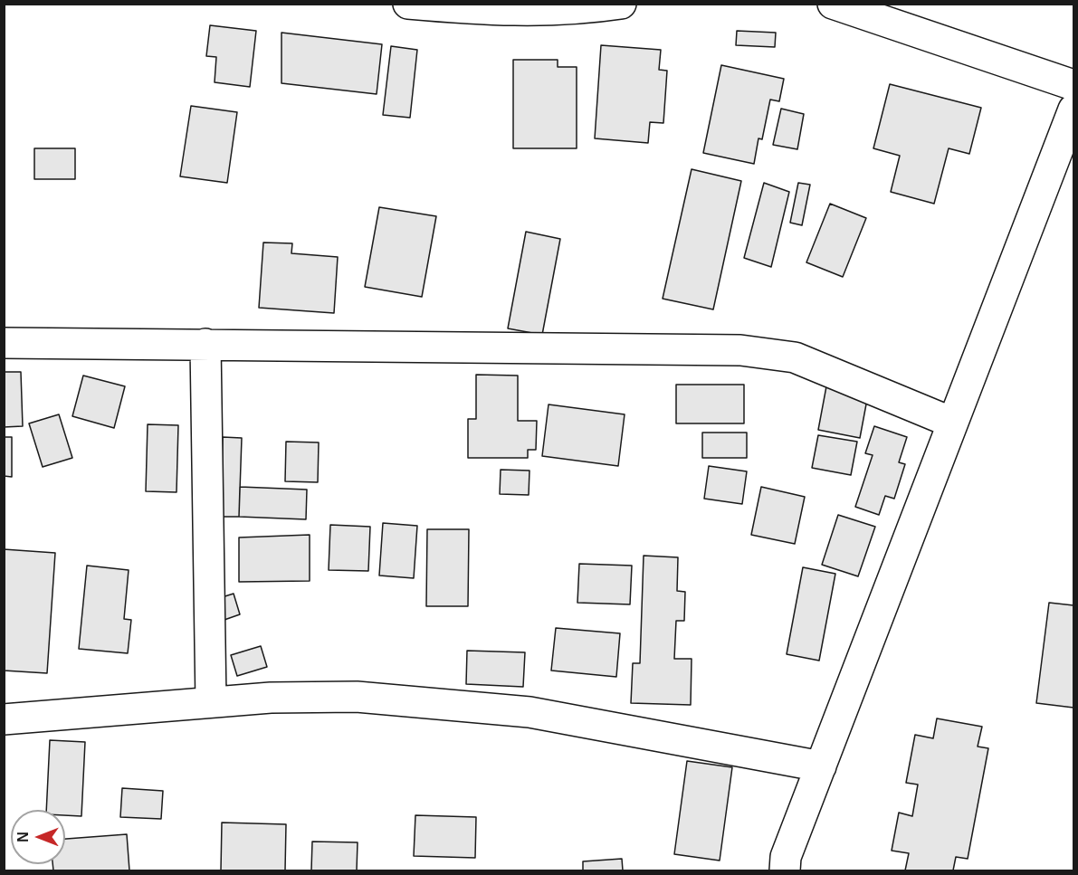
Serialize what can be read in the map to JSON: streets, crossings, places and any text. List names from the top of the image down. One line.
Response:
{"north":"left"}
